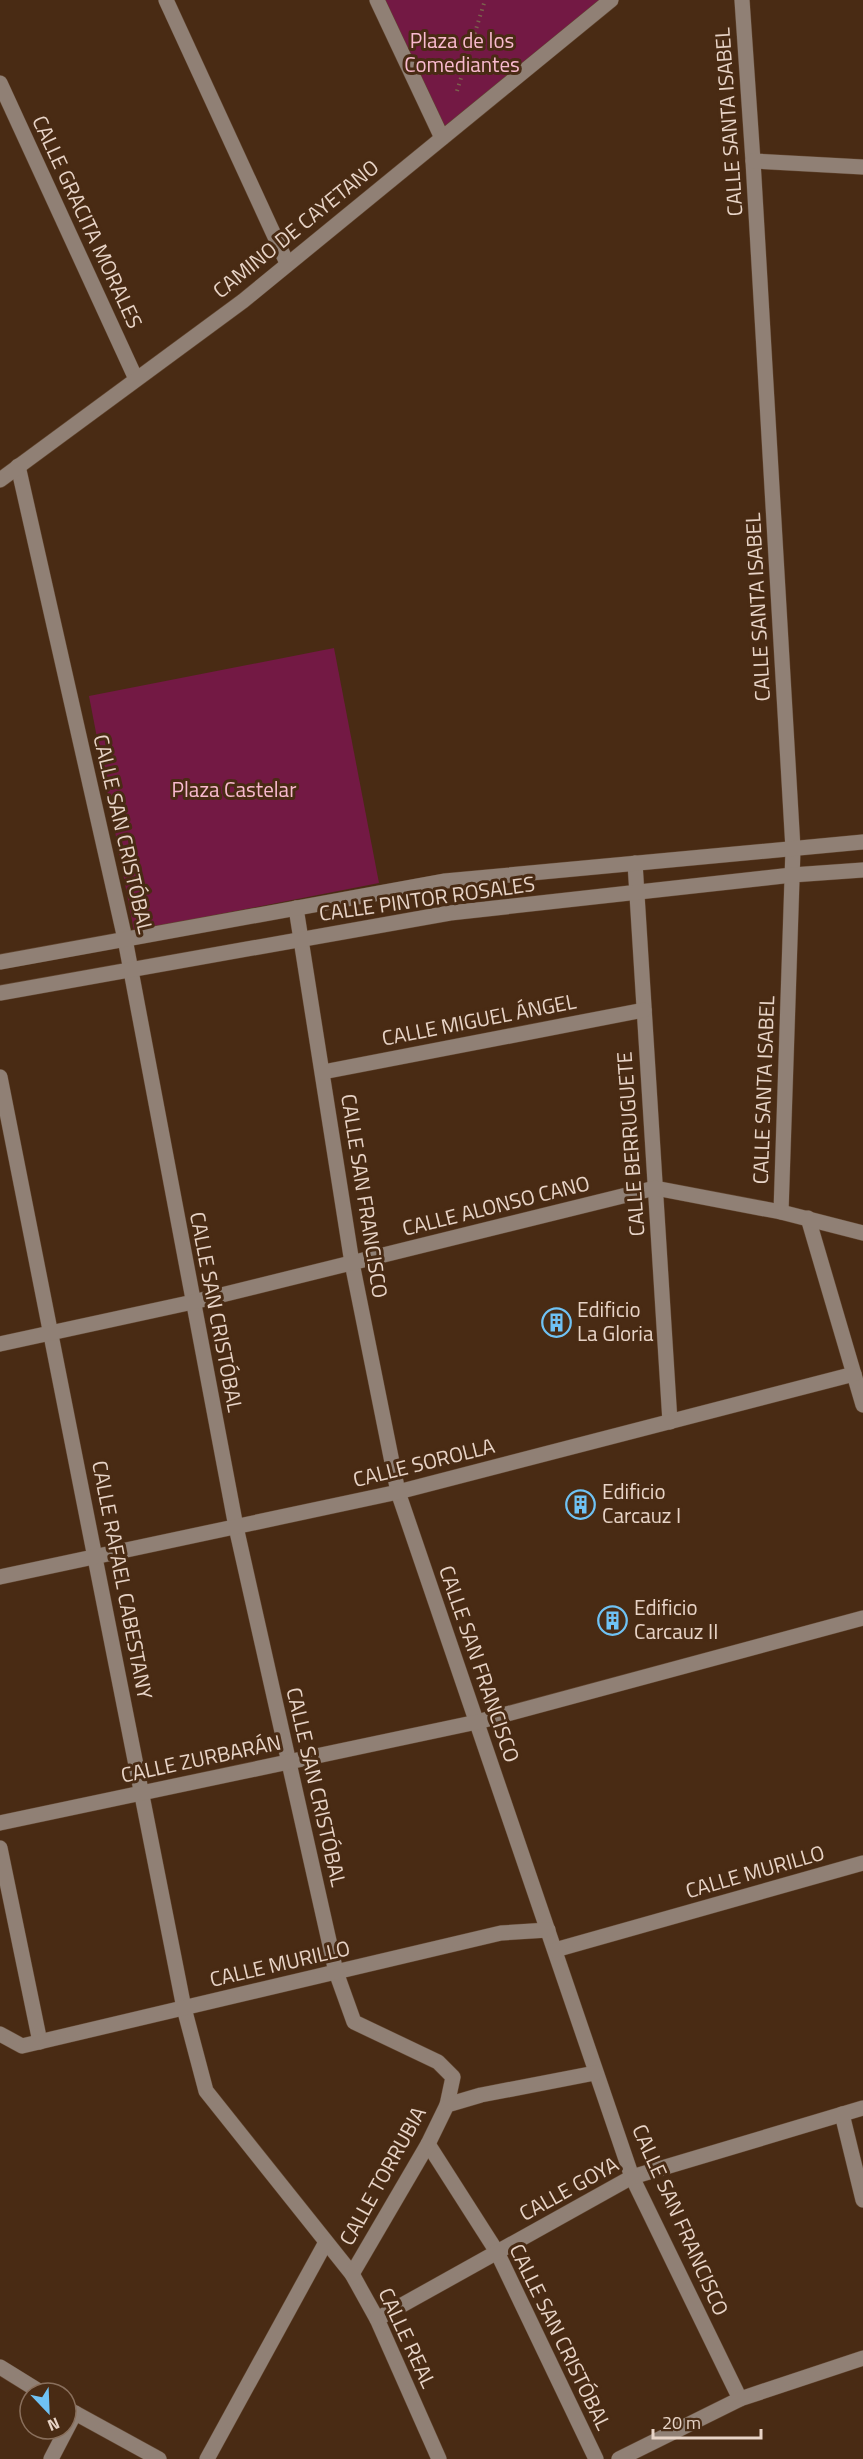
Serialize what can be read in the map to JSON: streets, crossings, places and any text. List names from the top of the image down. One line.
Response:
{"streets":{"street":["CALLE SANTA ISABEL","CALLE GRACITA MORALES","CAMINO DE CAYETANO","CALLE SAN CRISTÓBAL","CALLE PINTOR ROSALES","CALLE MIGUEL ÁNGEL","CALLE BERRUGUETE","CALLE SAN FRANCISCO","CALLE ALONSO CANO","CALLE SOROLLA","CALLE RAFAEL CABESTANY","CALLE ZURBARÁN","CALLE MURILLO","CALLE TORRUBIA","CALLE GOYA","CALLE REAL"]},"crossings":[["CALLE SANTA ISABEL","CALLE PINTOR ROSALES"],["CALLE SANTA ISABEL","CALLE ALONSO CANO"],["CALLE GRACITA MORALES","CAMINO DE CAYETANO"],["CAMINO DE CAYETANO","CALLE SAN CRISTÓBAL"],["CALLE SAN CRISTÓBAL","CALLE PINTOR ROSALES"],["CALLE SAN CRISTÓBAL","CALLE ALONSO CANO"],["CALLE SAN CRISTÓBAL","CALLE SOROLLA"],["CALLE SAN CRISTÓBAL","CALLE ZURBARÁN"],["CALLE SAN CRISTÓBAL","CALLE MURILLO"],["CALLE SAN CRISTÓBAL","CALLE TORRUBIA"],["CALLE SAN CRISTÓBAL","CALLE GOYA"],["CALLE PINTOR ROSALES","CALLE BERRUGUETE"],["CALLE PINTOR ROSALES","CALLE SAN FRANCISCO"],["CALLE MIGUEL ÁNGEL","CALLE BERRUGUETE"],["CALLE MIGUEL ÁNGEL","CALLE SAN FRANCISCO"],["CALLE BERRUGUETE","CALLE ALONSO CANO"],["CALLE BERRUGUETE","CALLE SOROLLA"],["CALLE SAN FRANCISCO","CALLE ALONSO CANO"],["CALLE SAN FRANCISCO","CALLE SOROLLA"],["CALLE SAN FRANCISCO","CALLE ZURBARÁN"],["CALLE SAN FRANCISCO","CALLE MURILLO"],["CALLE SAN FRANCISCO","CALLE TORRUBIA"],["CALLE SAN FRANCISCO","CALLE GOYA"],["CALLE ALONSO CANO","CALLE RAFAEL CABESTANY"],["CALLE SOROLLA","CALLE RAFAEL CABESTANY"],["CALLE RAFAEL CABESTANY","CALLE ZURBARÁN"],["CALLE RAFAEL CABESTANY","CALLE MURILLO"],["CALLE RAFAEL CABESTANY","CALLE REAL"],["CALLE TORRUBIA","CALLE REAL"],["CALLE GOYA","CALLE REAL"]],"parks":["Plaza de los Comediantes","Plaza Castelar"],"places":{"building":["Edificio La Gloria","Edificio Carcauz I","Edificio Carcauz II"]},"scale_bar":"20 m","north":"bottom right"}
